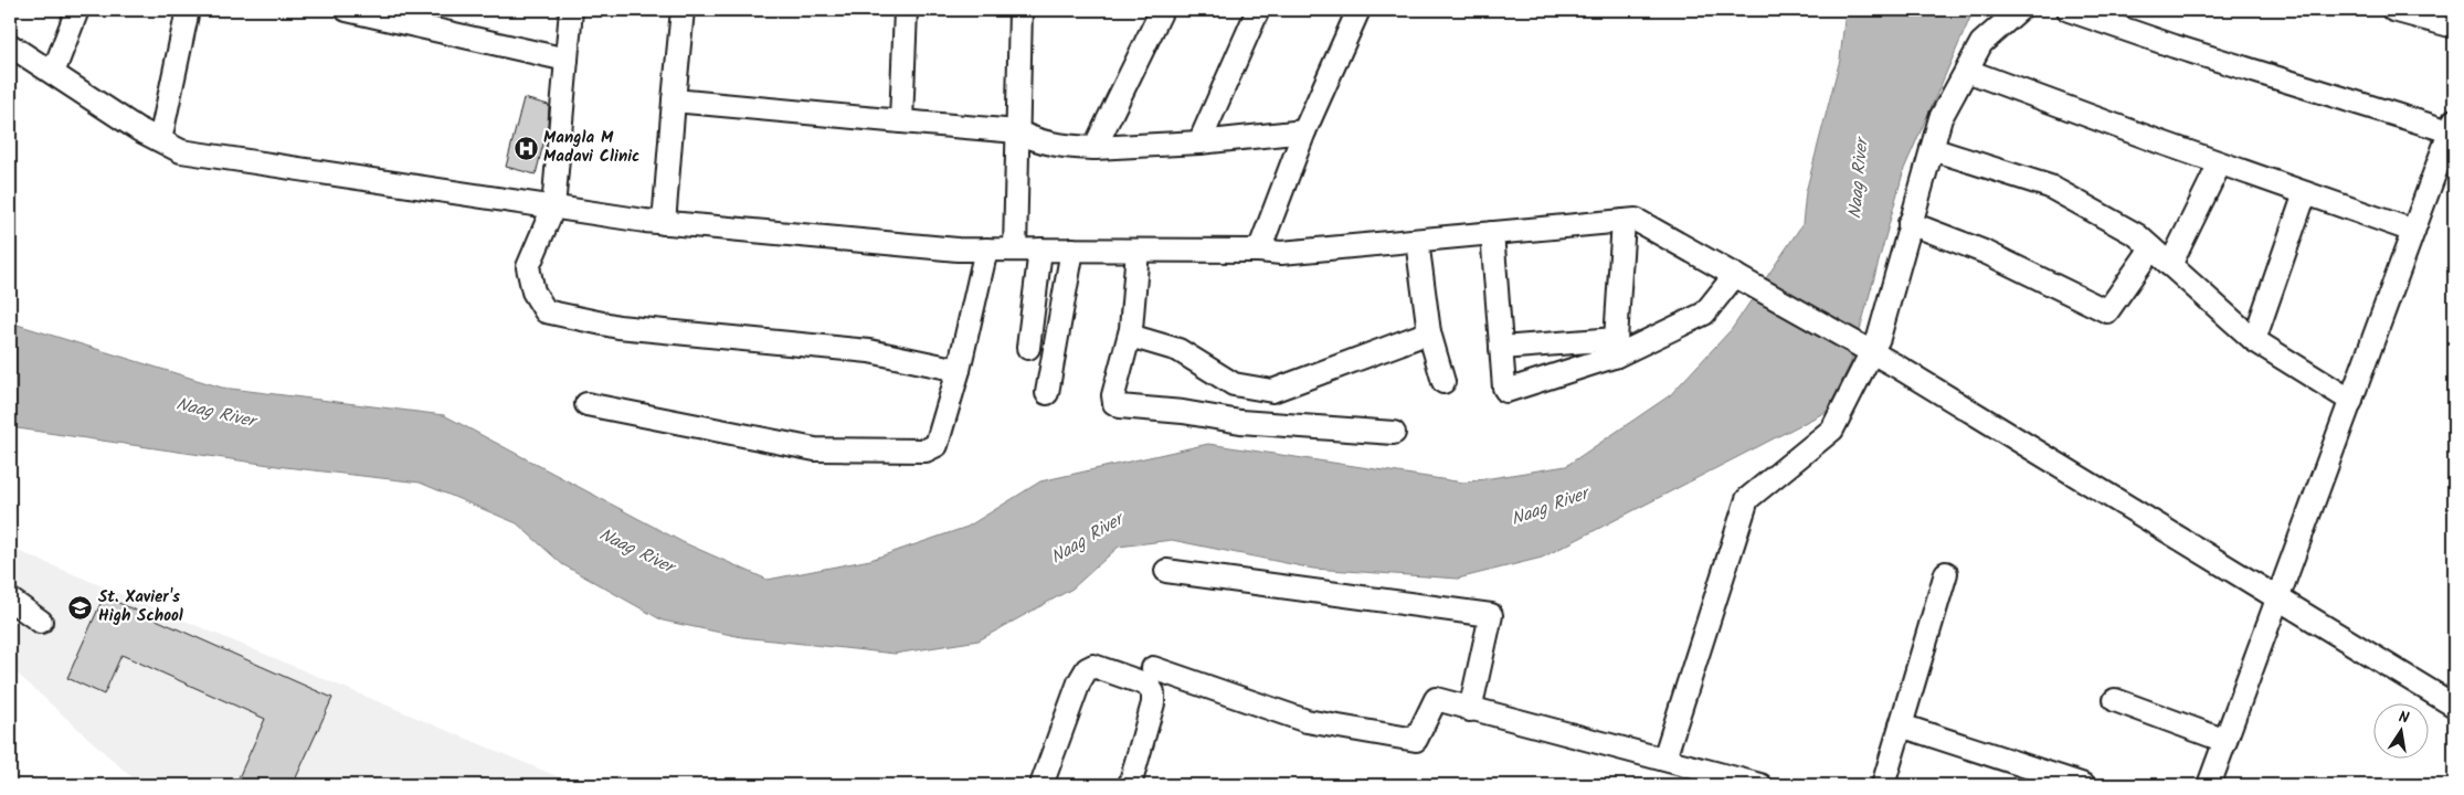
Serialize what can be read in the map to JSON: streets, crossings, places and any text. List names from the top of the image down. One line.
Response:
{"water":["Naag River"],"places":{"hospital":["Mangla M Madavi Clinic"],"school or university":["St. Xavier's High School"]},"north":"top"}
